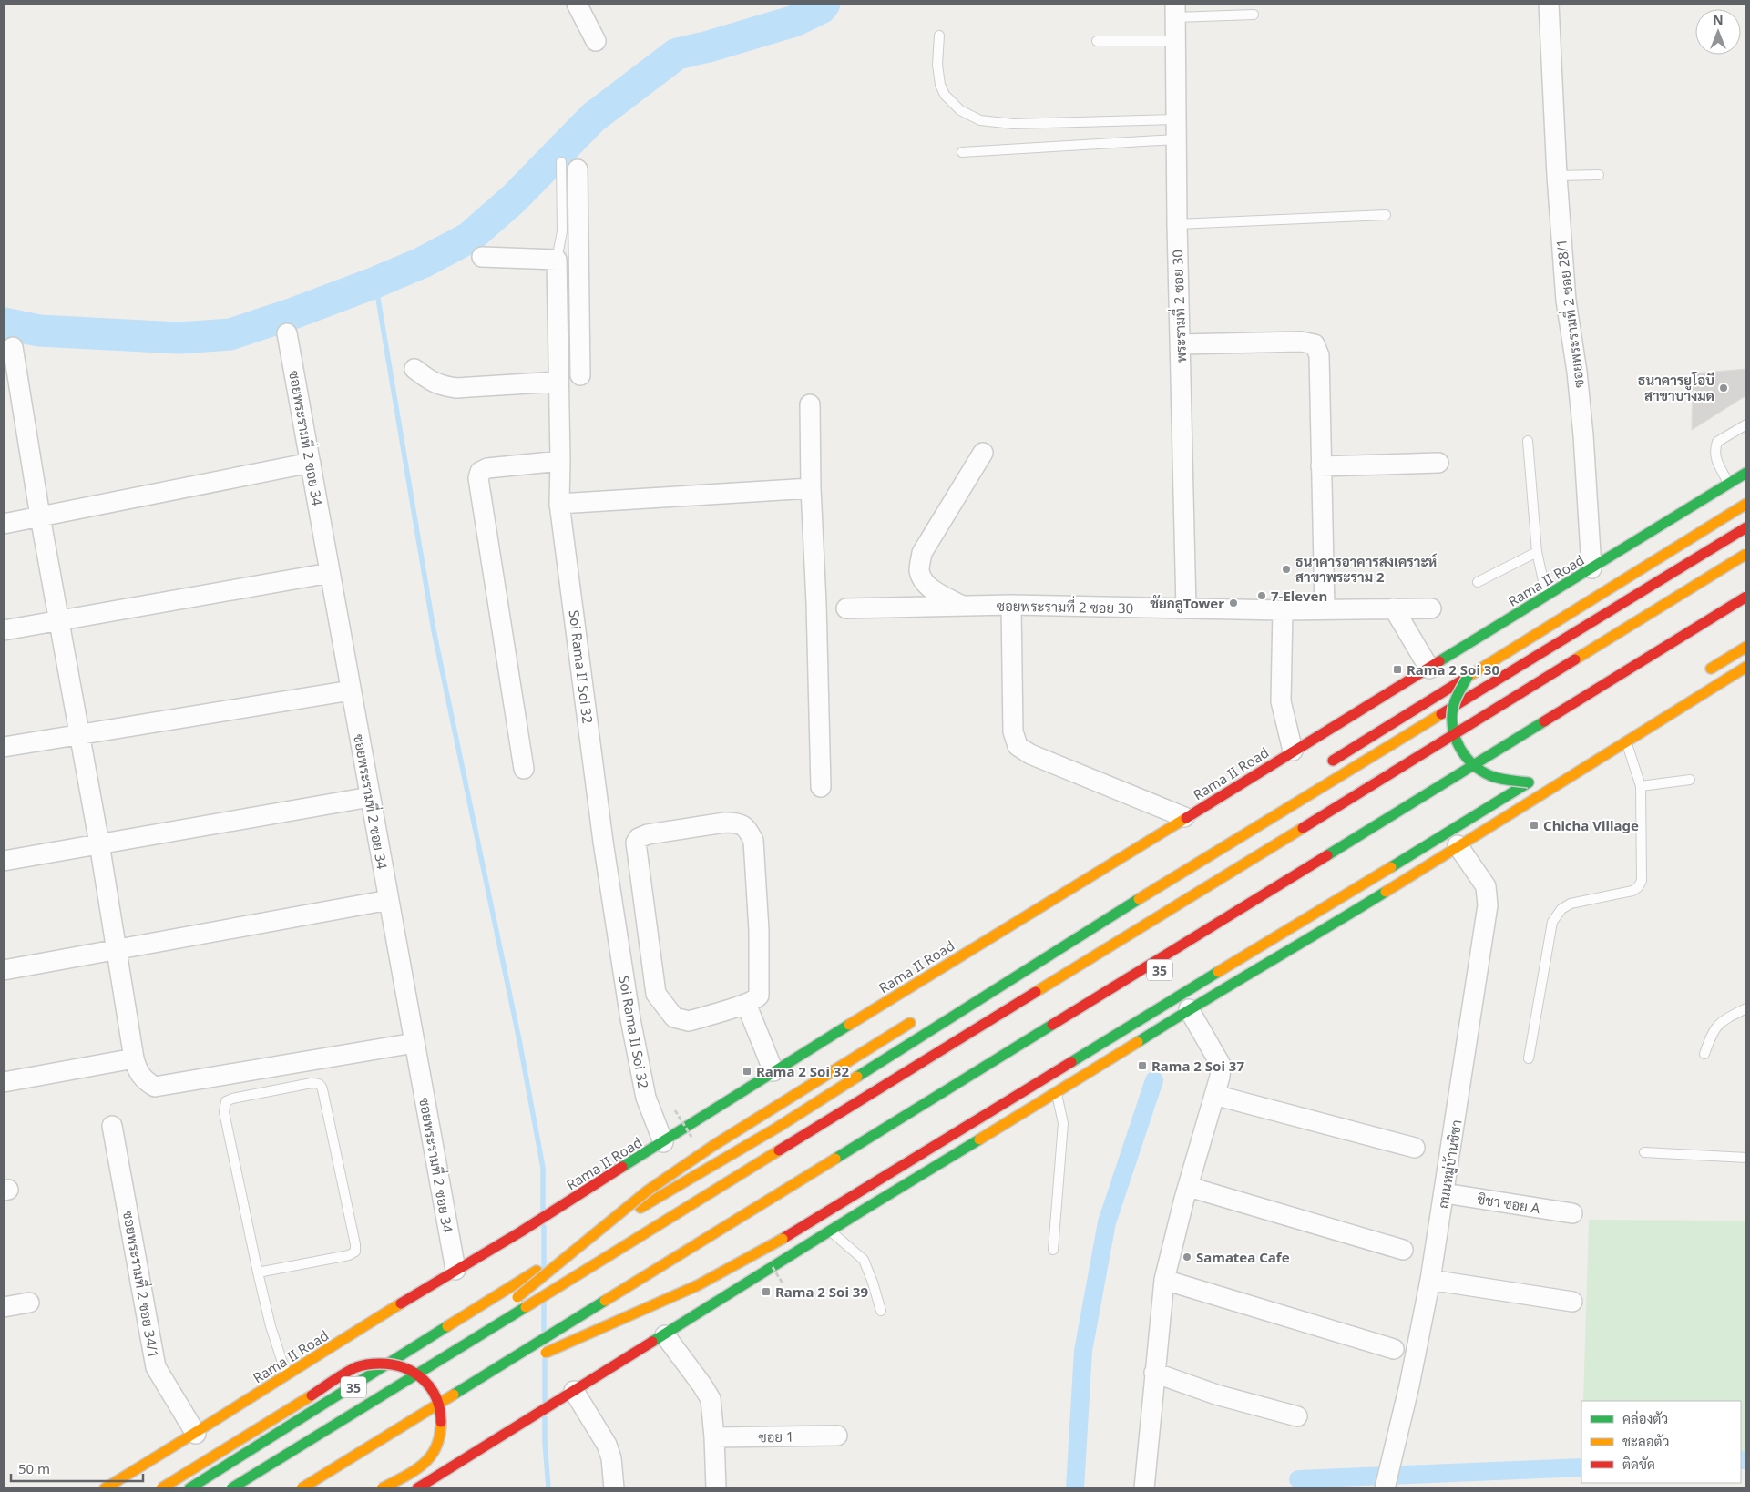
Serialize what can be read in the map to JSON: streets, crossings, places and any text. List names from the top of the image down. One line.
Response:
{"streets":{"main road":["Rama II Road","35"],"street":["พระรามที่ 2 ซอย 30","ซอยพระรามที่ 2 ซอย 28/1","ซอยพระรามที่ 2 ซอย 34","ซอยพระรามที่ 2 ซอย 30","Soi Rama II Soi 32","ถนนหมู่บ้านชิชา","ชิชา ซอย A","ซอยพระรามที่ 2 ซอย 34/1","ซอย 1"]},"crossings":[["พระรามที่ 2 ซอย 30","ซอยพระรามที่ 2 ซอย 30"],["ซอยพระรามที่ 2 ซอย 28/1","Rama II Road"],["ซอยพระรามที่ 2 ซอย 34","Rama II Road"],["Rama II Road","Soi Rama II Soi 32"],["Rama II Road","ซอยพระรามที่ 2 ซอย 34/1"],["ถนนหมู่บ้านชิชา","ชิชา ซอย A"]],"places":{"other":["ธนาคารยูโอบี สาขาบางมด","ธนาคารอาคารสงเคราะห์ สาขาพระราม 2","7-Eleven","ชัยกลูTower","Samatea Cafe"],"transit":["Rama 2 Soi 30","Chicha Village","Rama 2 Soi 37","Rama 2 Soi 32","Rama 2 Soi 39"]},"legend":["คล่องตัว","ชะลอตัว","ติดขัด"],"scale_bar":"50 m","north":"top"}
